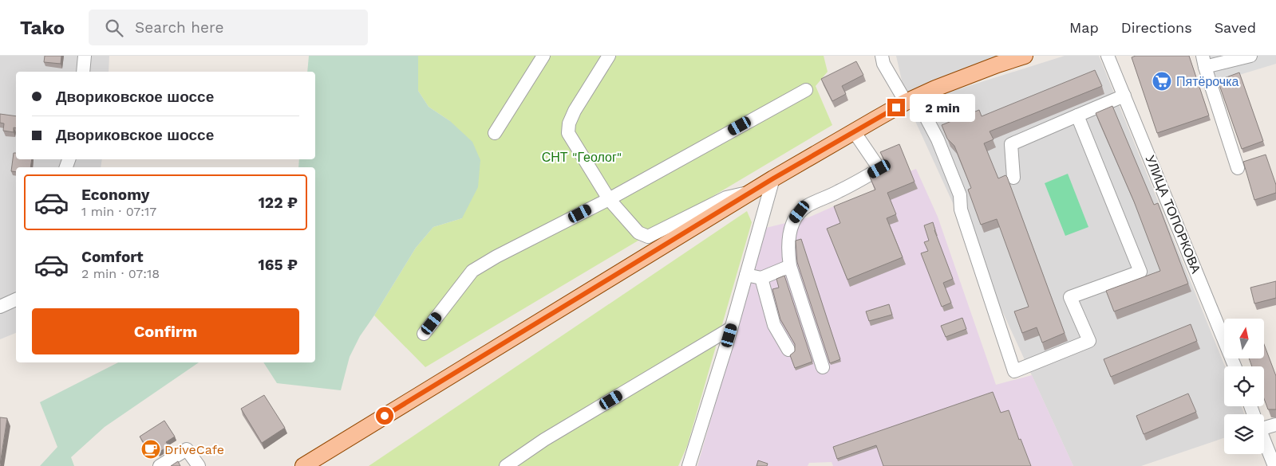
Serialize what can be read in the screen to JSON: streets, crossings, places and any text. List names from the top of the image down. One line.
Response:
{"streets":{"street":["УЛИЦА ТОПОРКОВА"]},"parks":["СНТ \"Геолог\""],"places":{"supermarket":["Пятёрочка"],"cafe":["DriveCafe"]},"north":"top","page":{"header":"Tako","search":"Search here","nav":["Map","Directions","Saved"],"banner":["Двориковское шоссе","Двориковское шоссе"],"bubble":"2 min","list":[{"name":"Economy","note":"1 min · 07:17","value":"122 ₽"},{"name":"Comfort","note":"2 min · 07:18","value":"165 ₽"}],"buttons":"Confirm"}}
